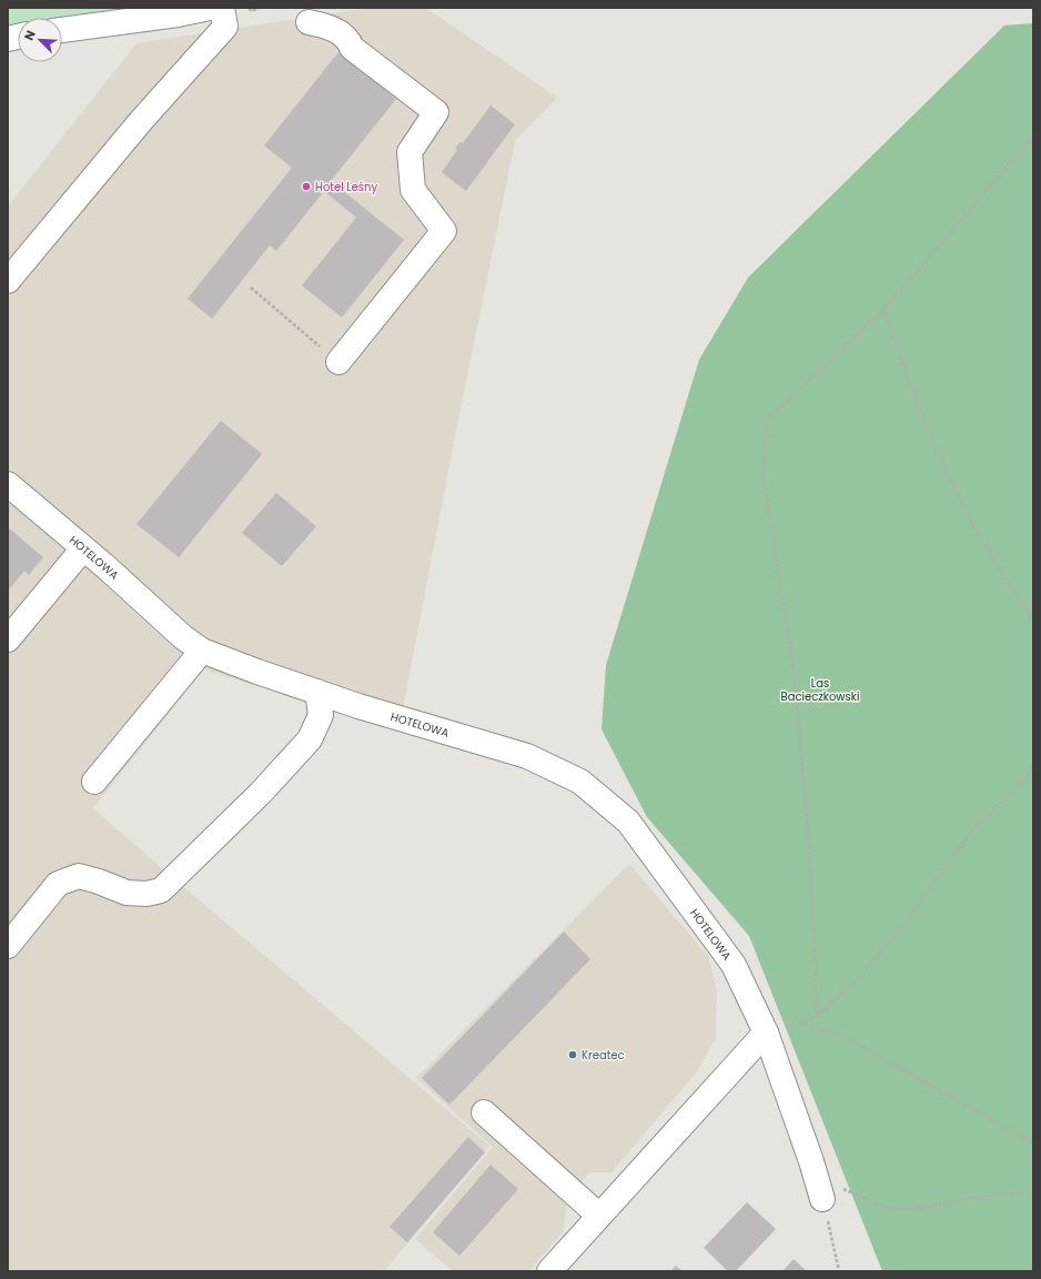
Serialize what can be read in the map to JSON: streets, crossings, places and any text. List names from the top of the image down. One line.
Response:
{"streets":{"street":["HOTELOWA"]},"parks":["Las Bacieczkowski"],"places":["Hotel Leśny","Kreatec"],"north":"top left"}
